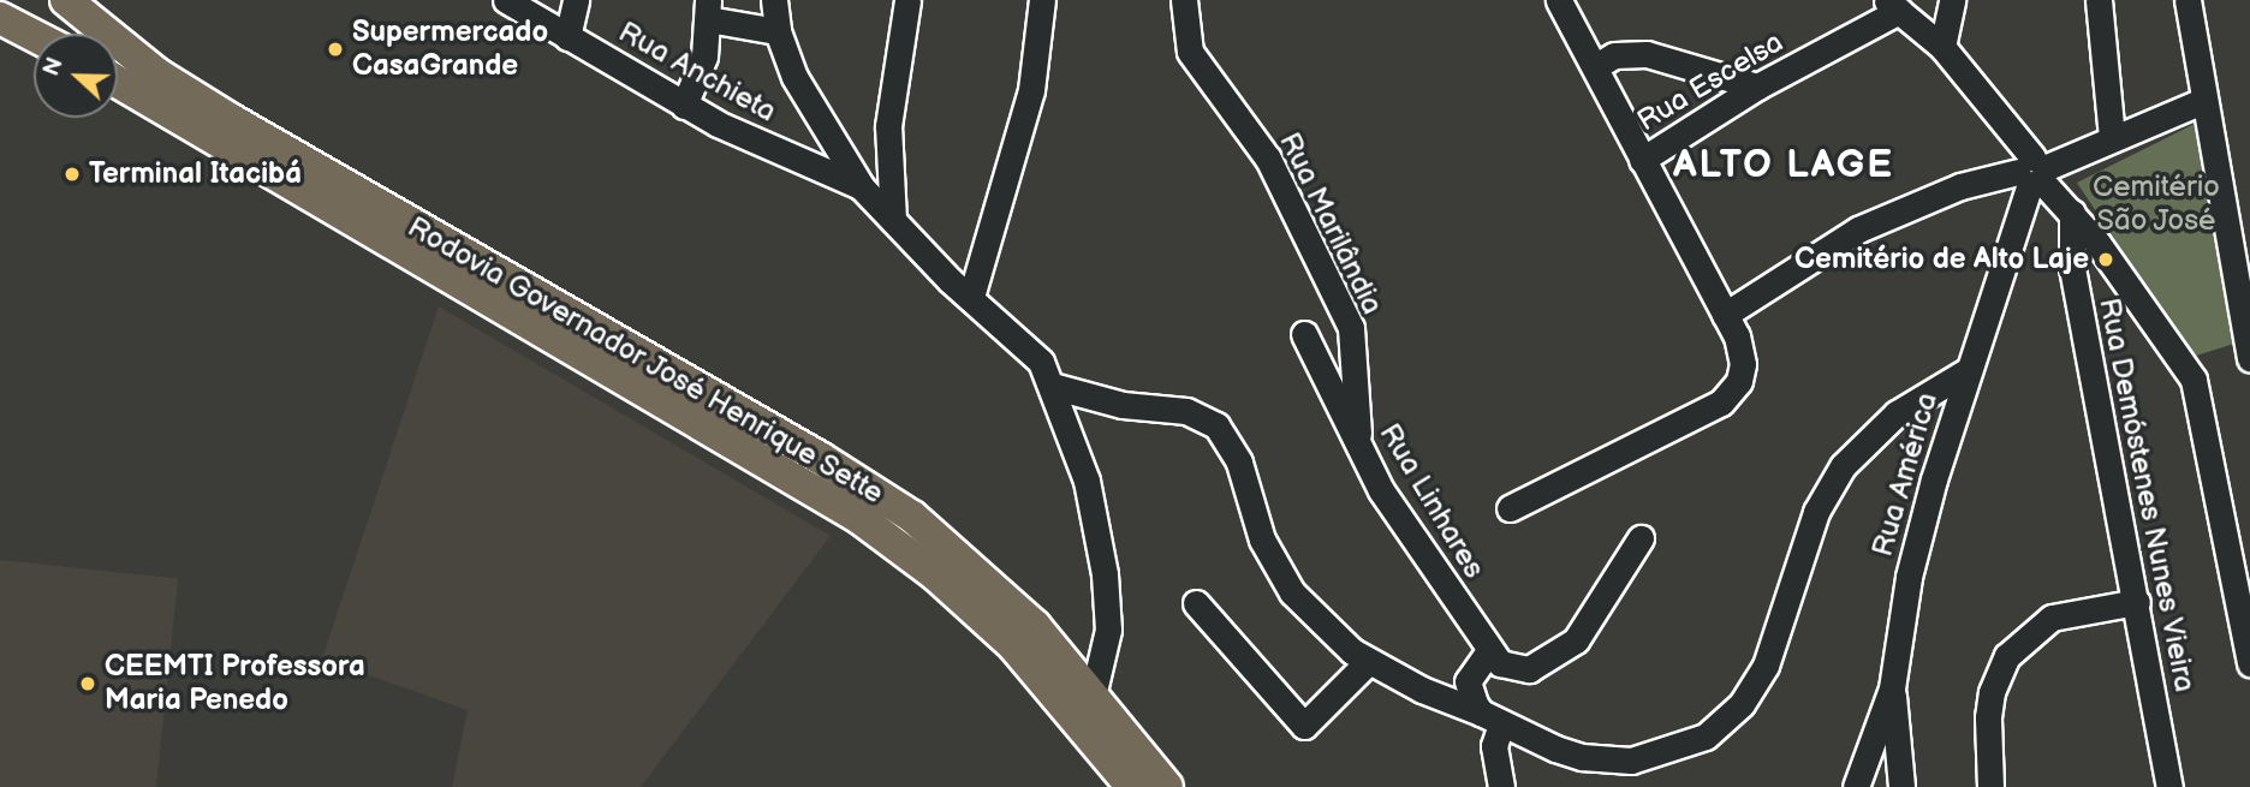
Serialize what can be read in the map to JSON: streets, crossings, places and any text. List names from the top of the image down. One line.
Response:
{"streets":{"main road":["Rodovia Governador José Henrique Sette"],"street":["Rua Anchieta","Rua Escelsa","Rua Marilândia","Rua América","Rua Demóstenes Nunes Vieira","Rua Linhares"]},"crossings":[["Rua Marilândia","Rua Linhares"]],"districts":["ALTO LAGE"],"parks":["Cemitério São José"],"places":["Supermercado CasaGrande","Terminal Itacibá","Cemitério de Alto Laje","CEEMTI Professora Maria Penedo"],"north":"left"}
